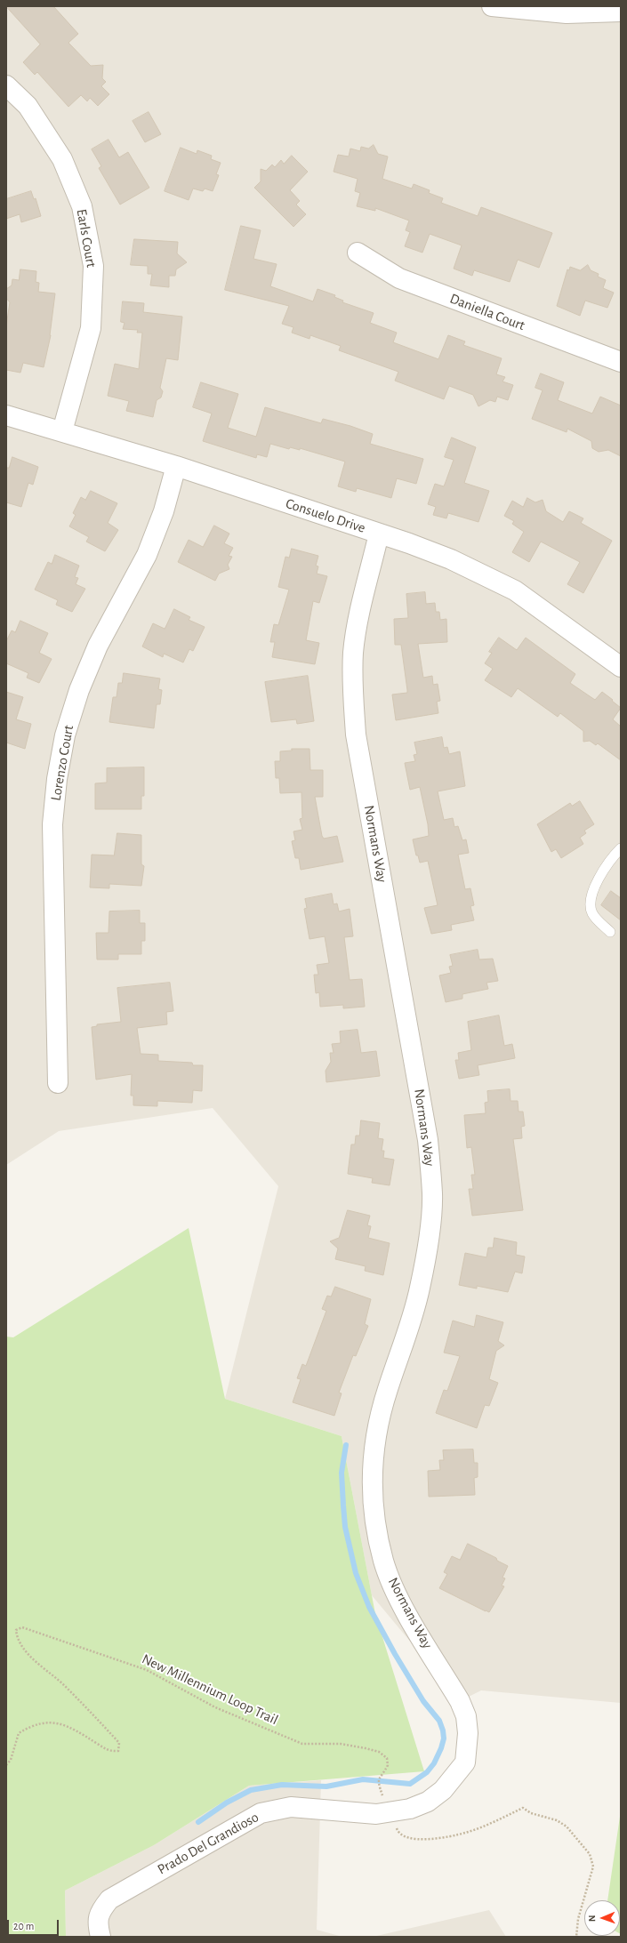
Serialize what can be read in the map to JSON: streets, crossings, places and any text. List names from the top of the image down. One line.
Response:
{"streets":{"street":["Earls Court","Daniella Court","Consuelo Drive","Lorenzo Court","Normans Way","Prado Del Grandioso"],"path":["New Millennium Loop Trail"]},"crossings":[["Earls Court","Consuelo Drive"],["Consuelo Drive","Lorenzo Court"],["Consuelo Drive","Normans Way"],["Normans Way","Prado Del Grandioso"],["New Millennium Loop Trail","Prado Del Grandioso"]],"scale_bar":"20 m","north":"left"}
